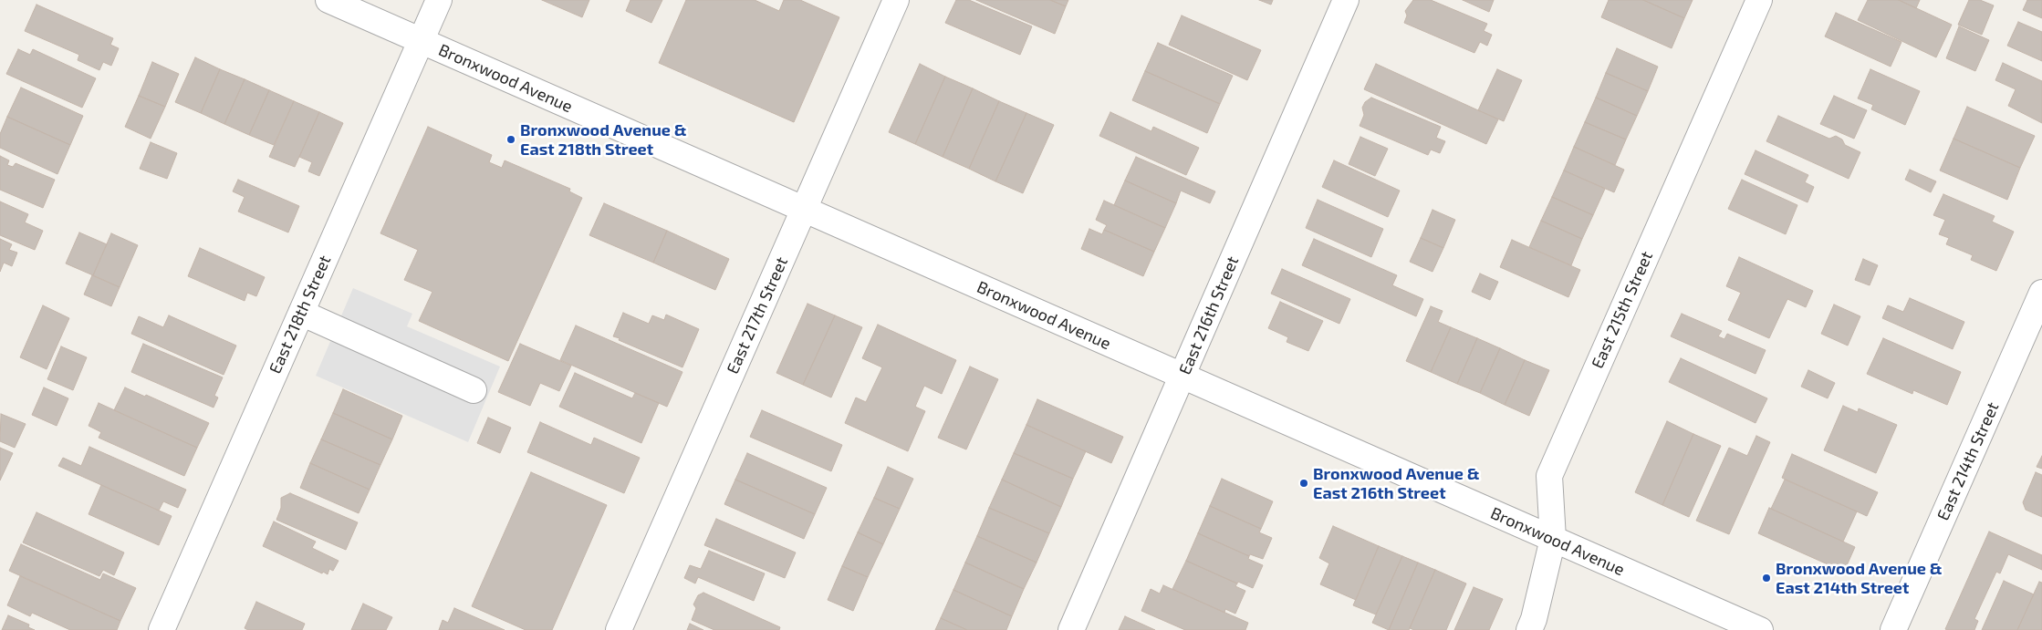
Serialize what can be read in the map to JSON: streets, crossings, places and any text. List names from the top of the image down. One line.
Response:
{"streets":{"street":["Bronxwood Avenue","East 215th Street","East 218th Street","East 217th Street","East 216th Street","East 214th Street"]},"crossings":[["Bronxwood Avenue","East 215th Street"],["Bronxwood Avenue","East 218th Street"],["Bronxwood Avenue","East 217th Street"],["Bronxwood Avenue","East 216th Street"]],"places":["Bronxwood Avenue & East 218th Street","Bronxwood Avenue & East 216th Street","Bronxwood Avenue & East 214th Street"]}
